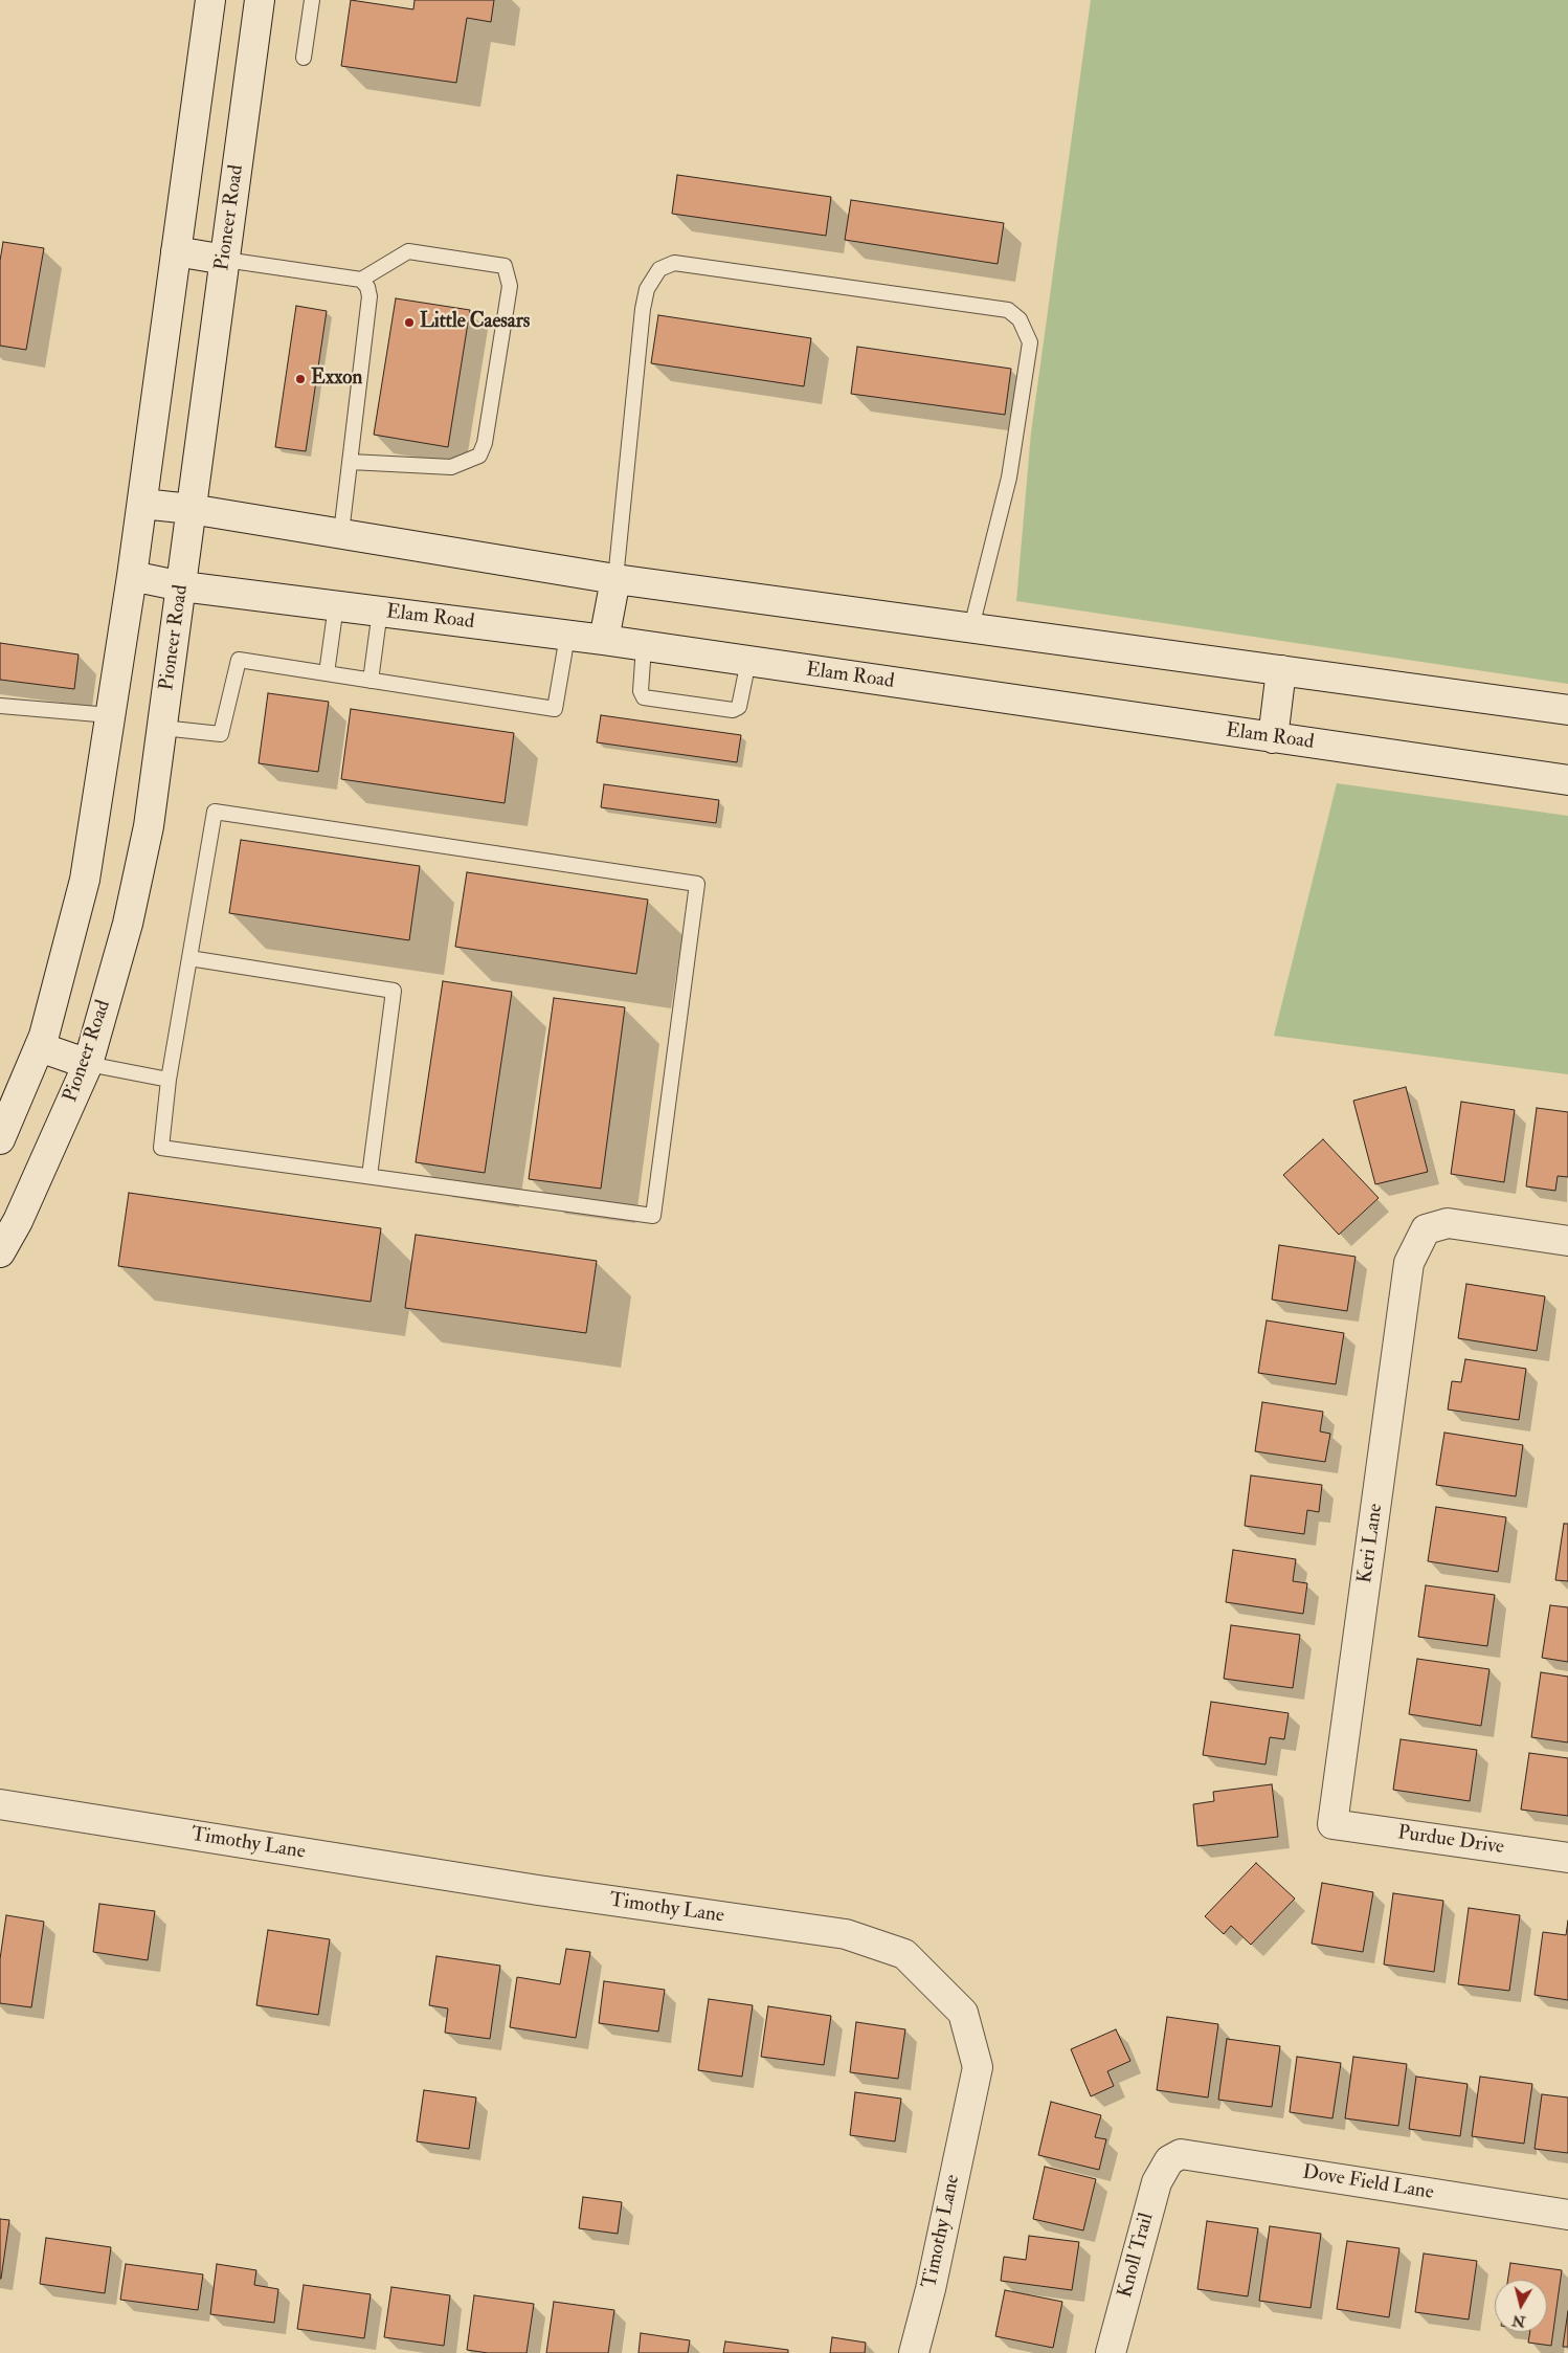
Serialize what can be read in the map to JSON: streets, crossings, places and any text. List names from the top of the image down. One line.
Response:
{"streets":{"main road":["Pioneer Road","Elam Road","Keri Lane","Purdue Drive","Timothy Lane","Dove Field Lane","Knoll Trail"]},"crossings":[["Pioneer Road","Elam Road"],["Keri Lane","Purdue Drive"],["Dove Field Lane","Knoll Trail"]],"places":["Little Caesars","Exxon"],"north":"bottom"}
